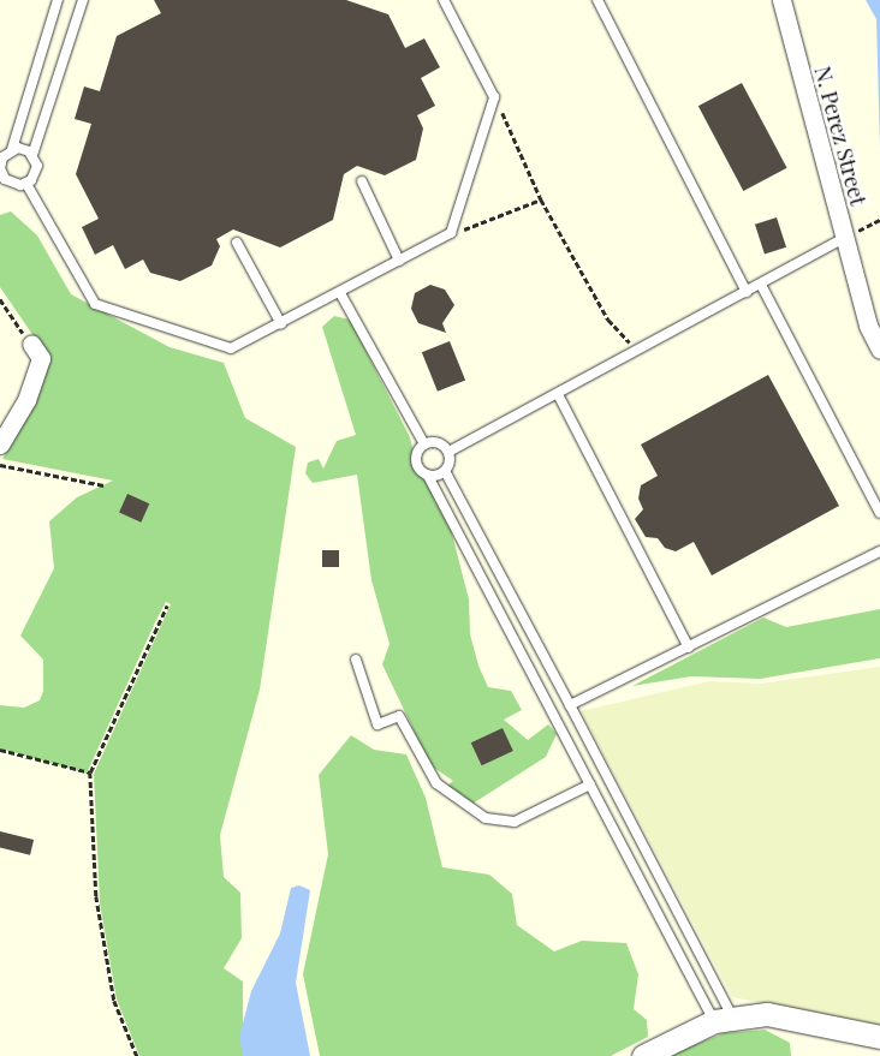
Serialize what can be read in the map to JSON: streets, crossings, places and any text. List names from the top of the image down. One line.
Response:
{"streets":{"street":["N. Perez Street"]}}
